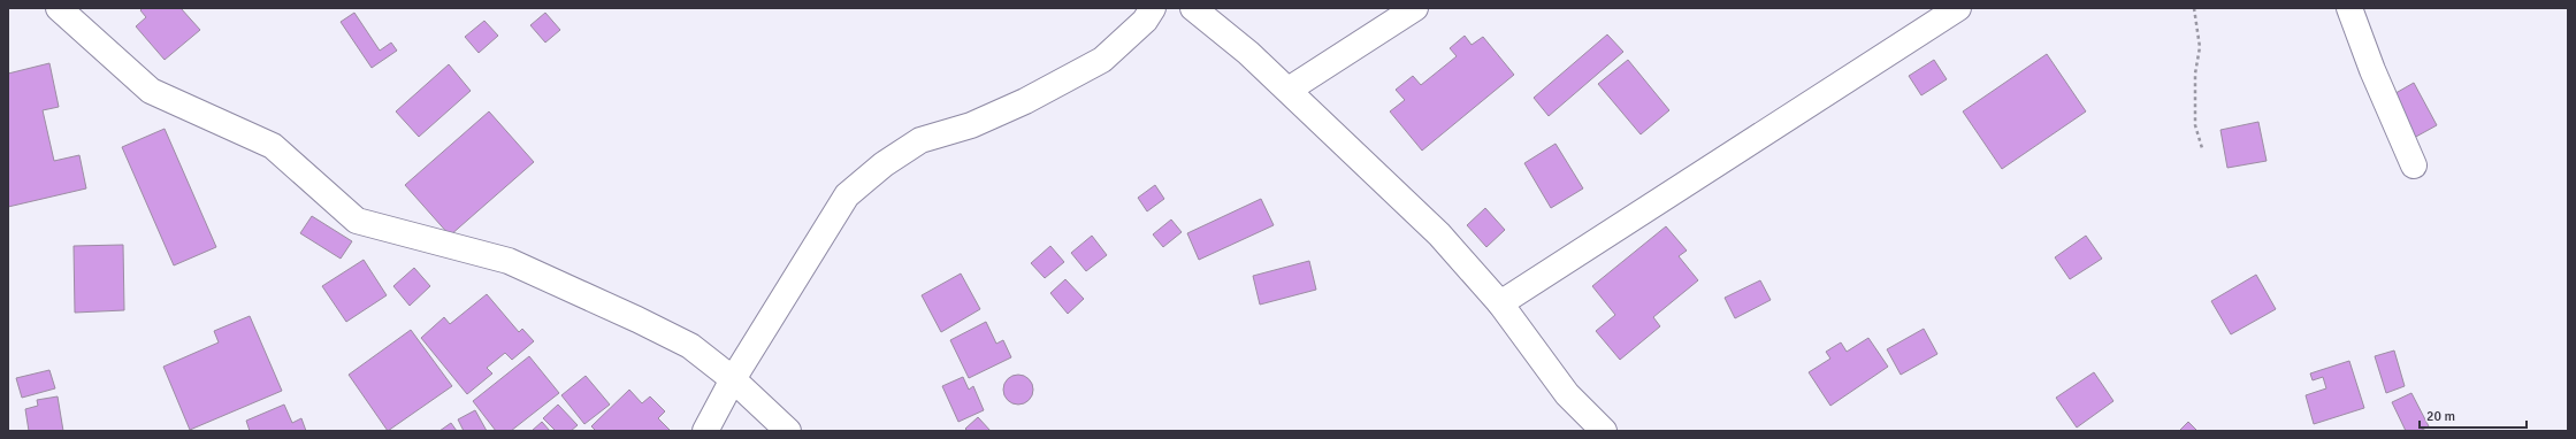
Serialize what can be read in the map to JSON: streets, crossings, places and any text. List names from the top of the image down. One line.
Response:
{"scale_bar":"20 m"}
